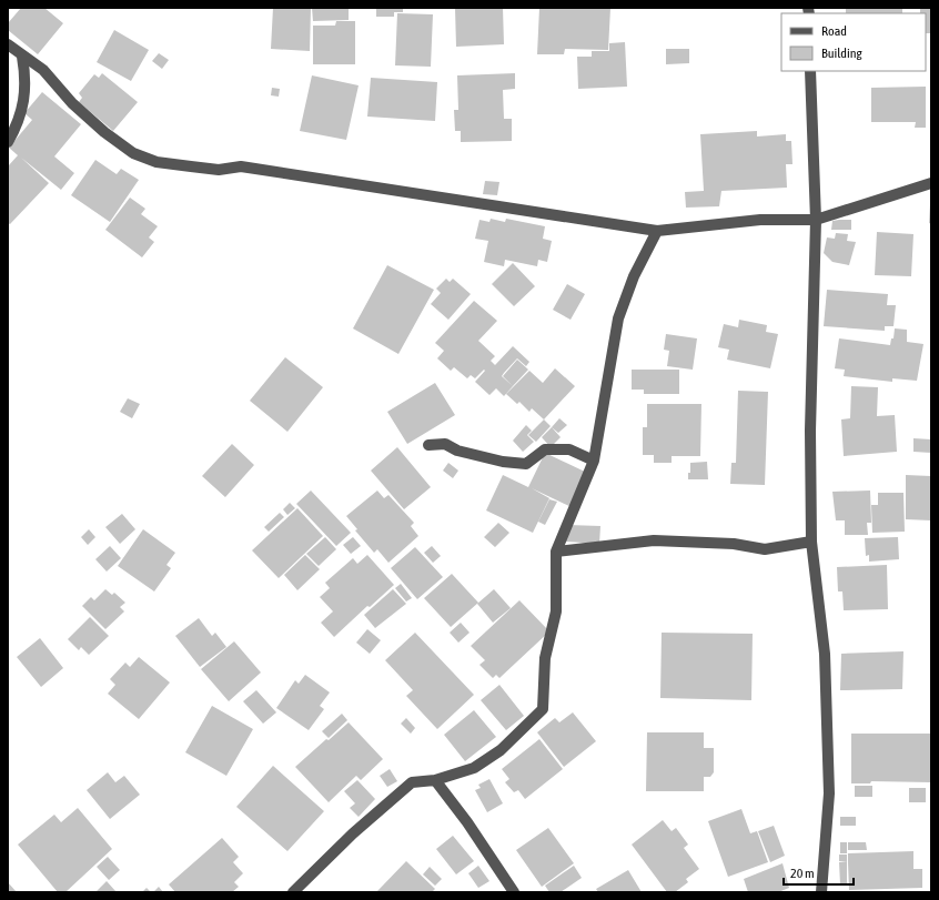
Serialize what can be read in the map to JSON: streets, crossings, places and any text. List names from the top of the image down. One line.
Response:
{"legend":["Road","Building"],"scale_bar":"20 m"}
